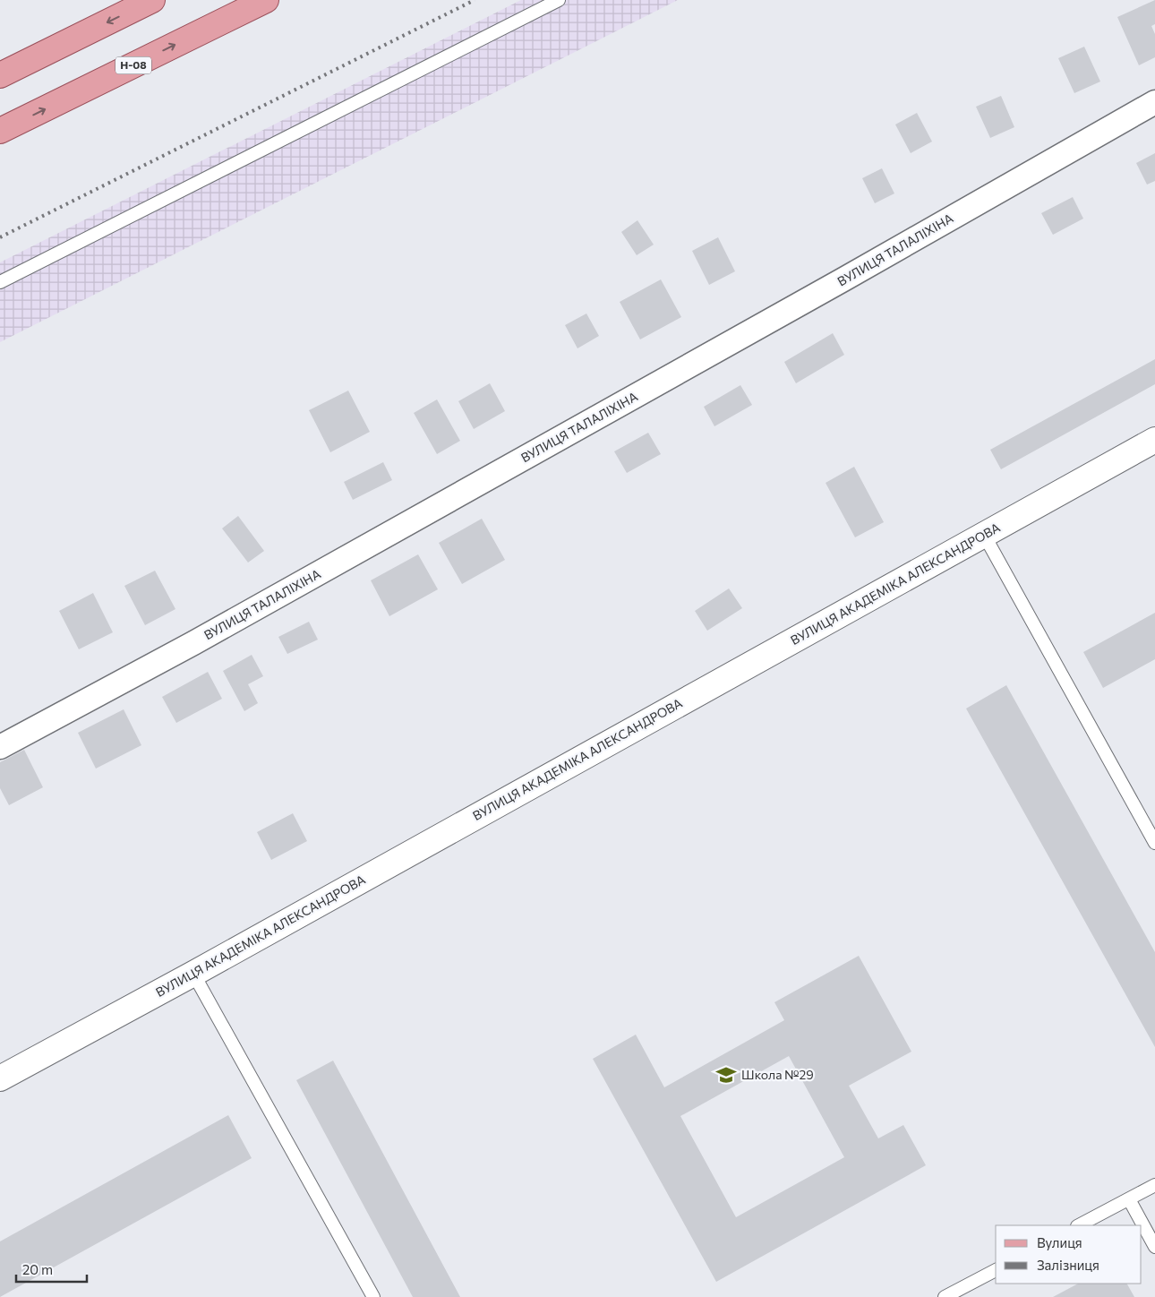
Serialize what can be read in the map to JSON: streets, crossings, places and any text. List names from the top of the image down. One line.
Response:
{"streets":{"main road":["Н-08"],"street":["ВУЛИЦЯ ТАЛАЛІХІНА","ВУЛИЦЯ АКАДЕМІКА АЛЕКСАНДРОВА"]},"places":{"school or university":["Школа №29"]},"legend":["Вулиця","Залізниця"],"scale_bar":"20 m"}
